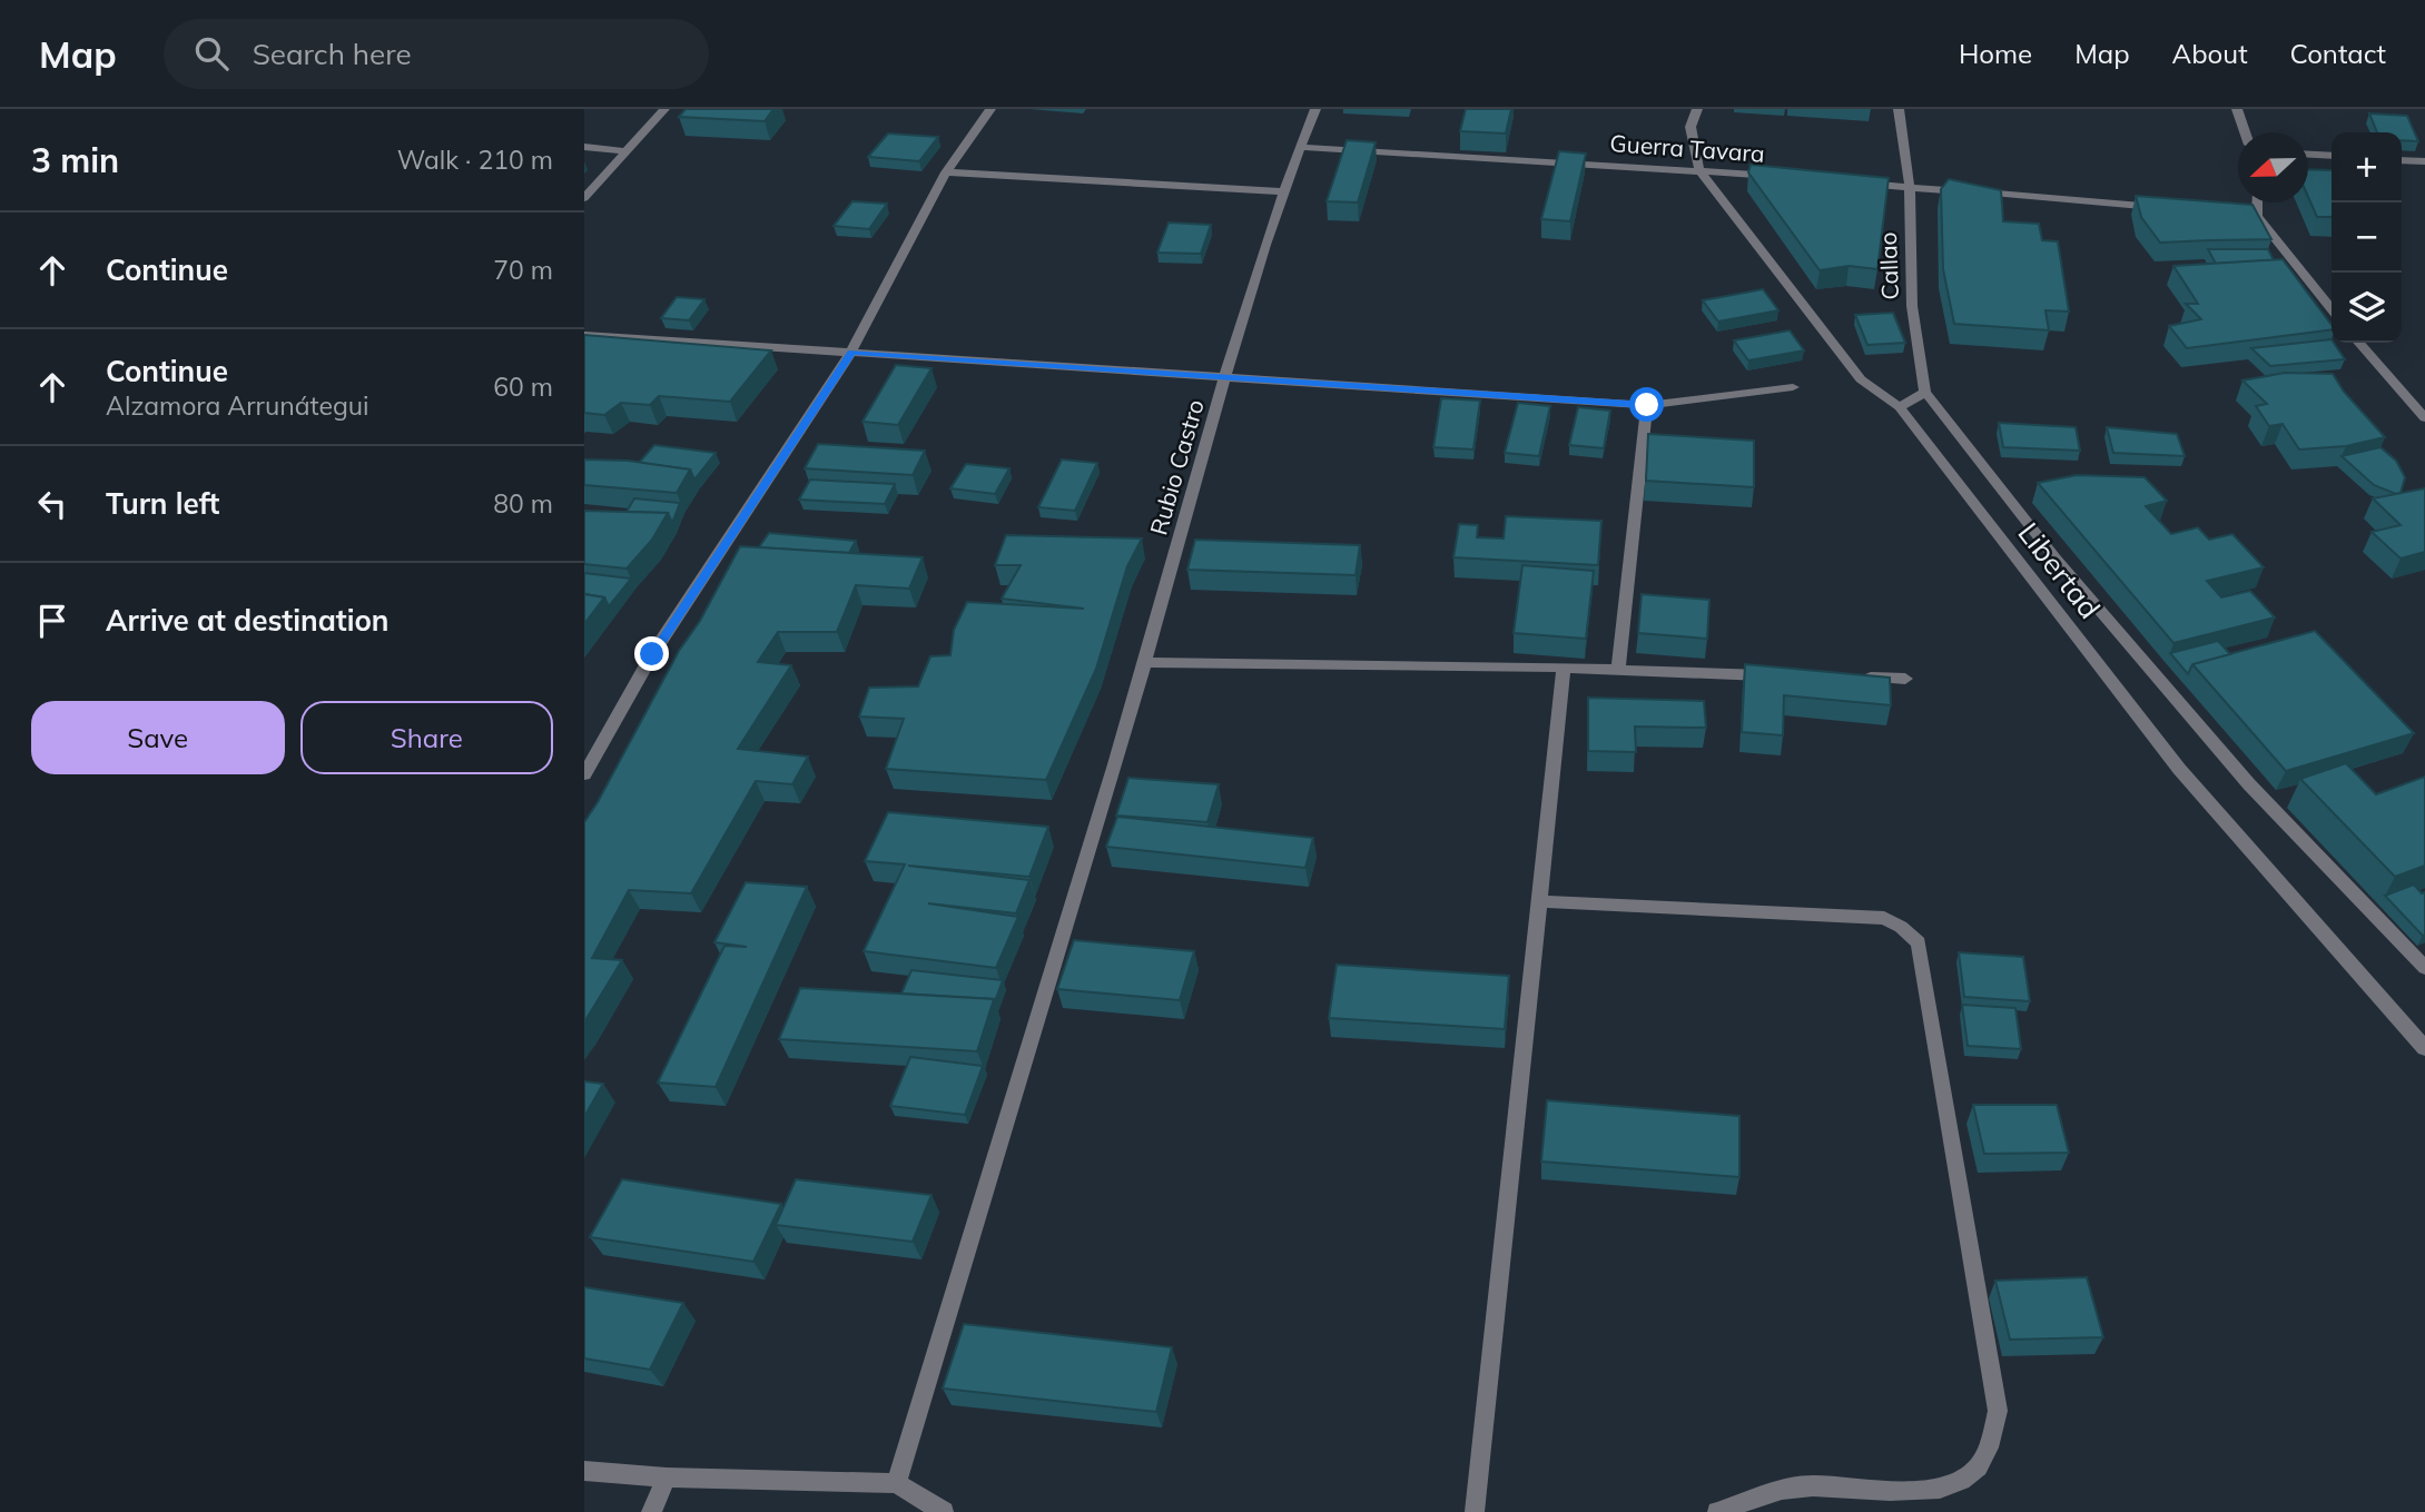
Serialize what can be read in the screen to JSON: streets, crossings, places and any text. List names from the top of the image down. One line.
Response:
{"streets":{"street":["Guerra Tavara","Callao","Rubio Castro","Libertad"]},"crossings":[["Guerra Tavara","Rubio Castro"],["Guerra Tavara","Libertad"]],"north":"left","page":{"header":"Map","search":"Search here","nav":["Home","Map","About","Contact"],"heading":["3 min","Walk · 210 m"],"map_buttons":["+","−"],"list":[["Continue","70 m"],["Continue","Alzamora Arrunátegui","60 m"],["Turn left","80 m"],"Arrive at destination"],"buttons":["Save","Share"]}}
